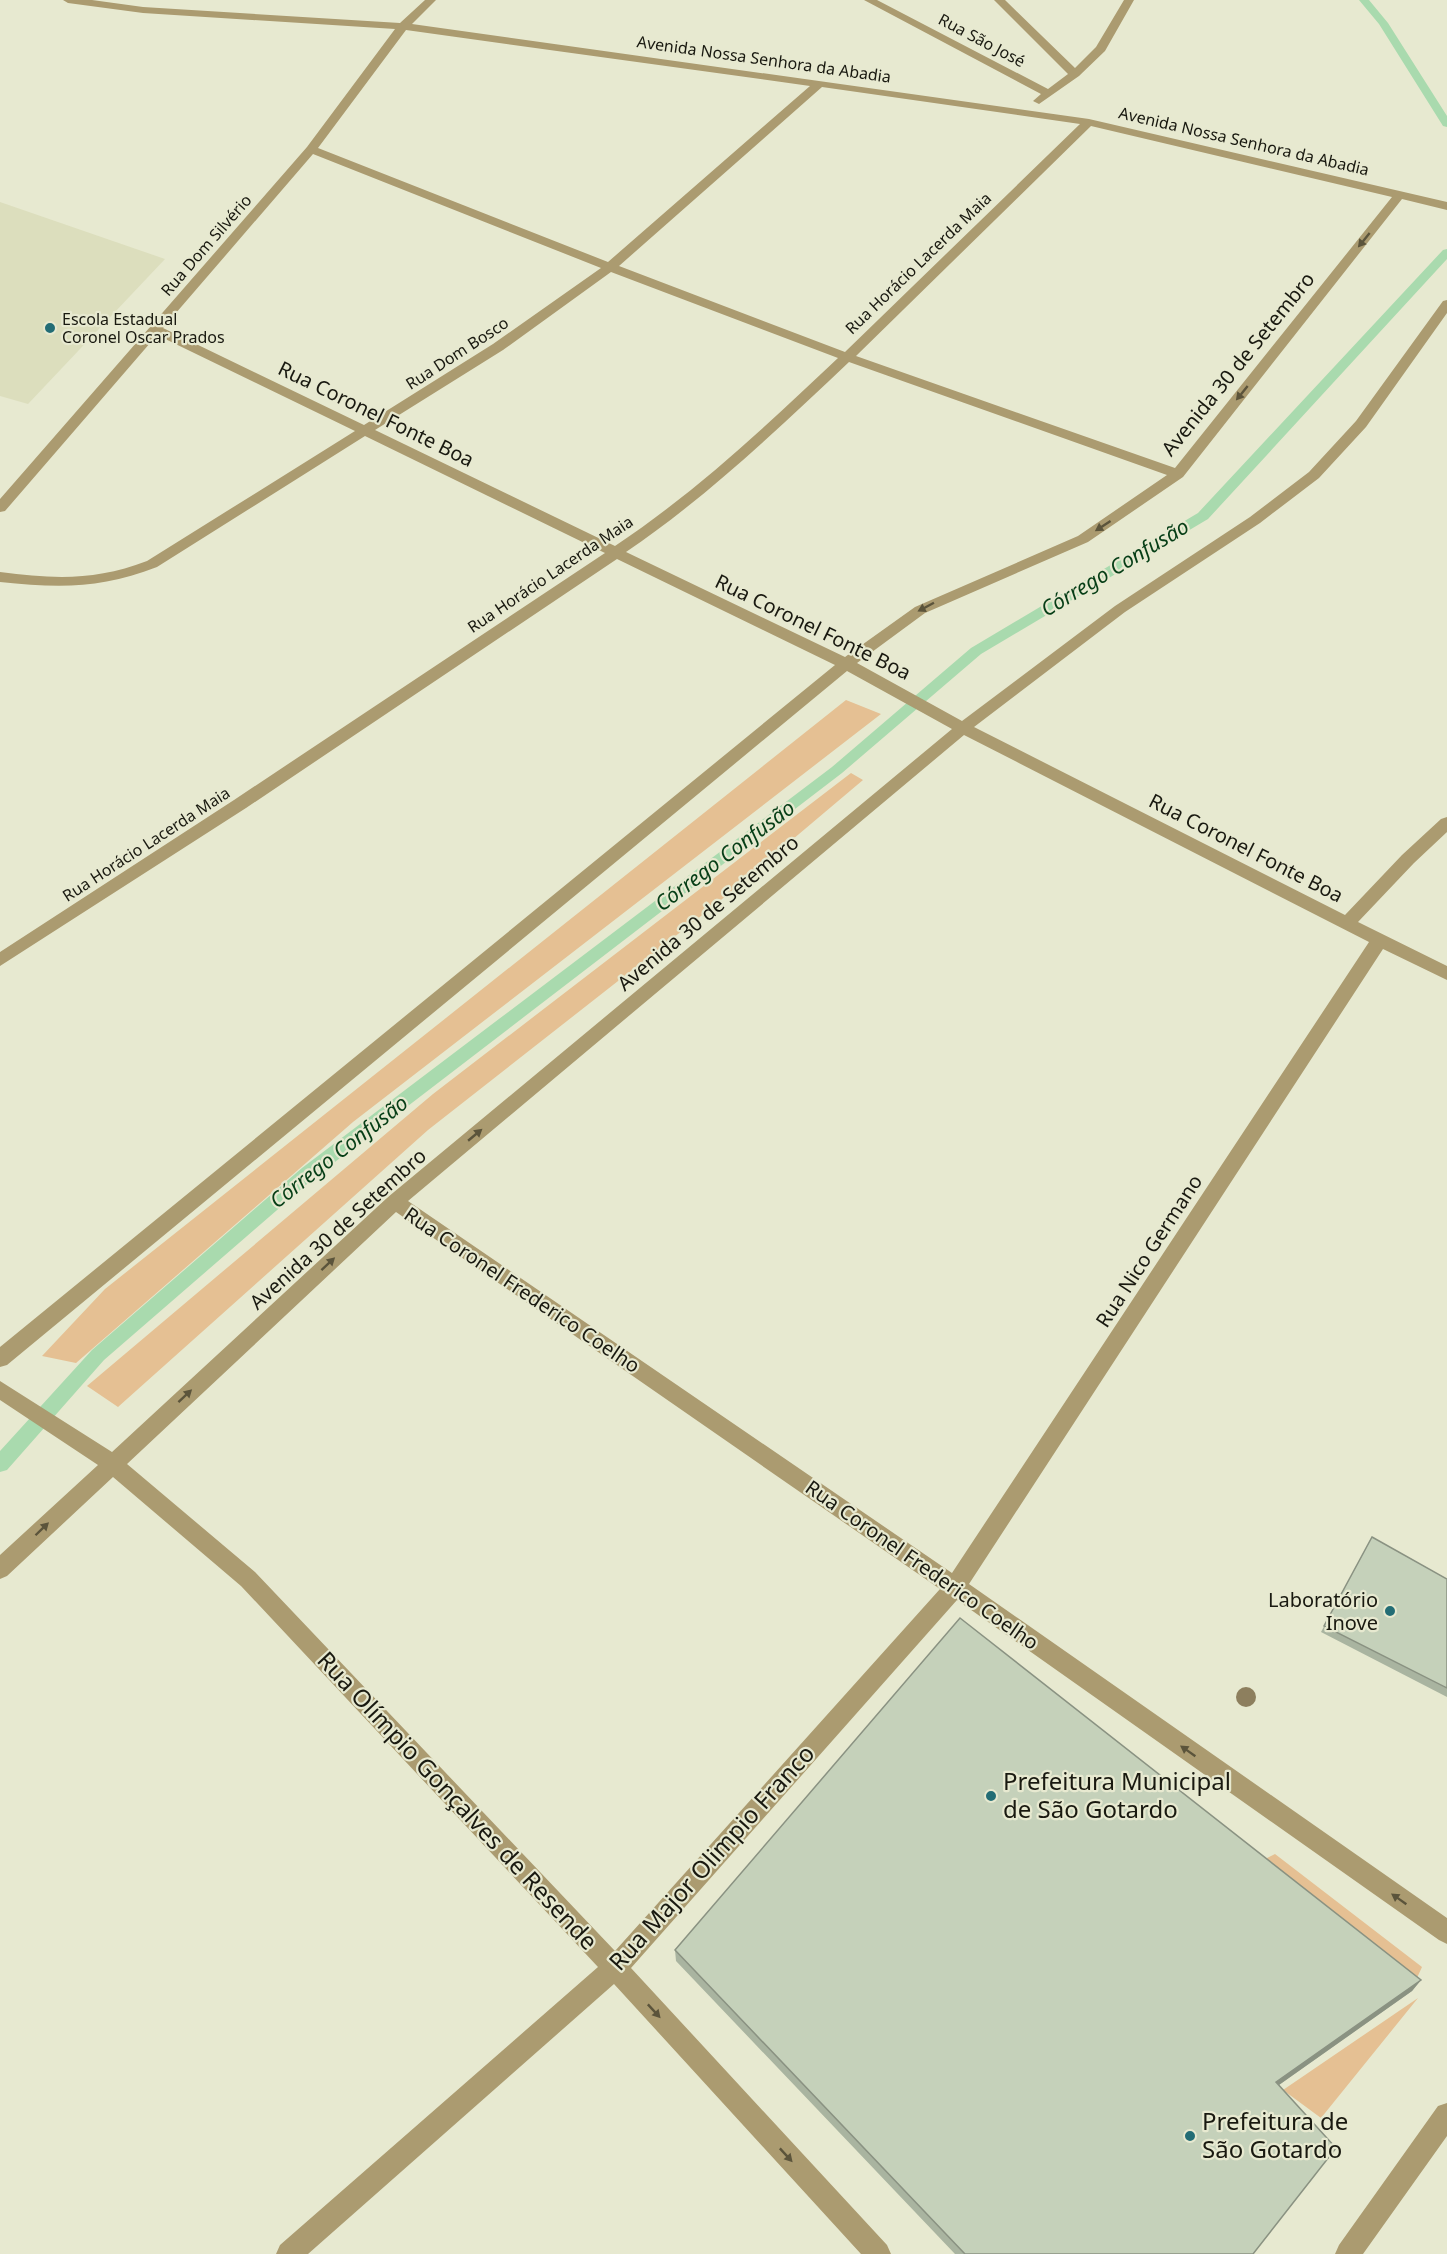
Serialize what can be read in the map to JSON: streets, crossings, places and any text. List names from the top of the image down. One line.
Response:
{"streets":{"street":["Rua São José","Avenida Nossa Senhora da Abadia","Rua Dom Silvério","Rua Horácio Lacerda Maia","Rua Dom Bosco","Avenida 30 de Setembro","Rua Coronel Fonte Boa","Rua Nico Germano","Rua Coronel Frederico Coelho","Rua Olímpio Gonçalves de Resende","Rua Major Olimpio Franco"]},"crossings":[["Avenida Nossa Senhora da Abadia","Rua Dom Silvério"],["Avenida Nossa Senhora da Abadia","Rua Horácio Lacerda Maia"],["Avenida Nossa Senhora da Abadia","Rua Dom Bosco"],["Avenida Nossa Senhora da Abadia","Avenida 30 de Setembro"],["Rua Dom Silvério","Rua Coronel Fonte Boa"],["Rua Horácio Lacerda Maia","Rua Coronel Fonte Boa"],["Rua Dom Bosco","Rua Coronel Fonte Boa"],["Avenida 30 de Setembro","Rua Coronel Fonte Boa"],["Avenida 30 de Setembro","Rua Coronel Frederico Coelho"],["Avenida 30 de Setembro","Rua Olímpio Gonçalves de Resende"],["Rua Coronel Fonte Boa","Rua Nico Germano"],["Rua Nico Germano","Rua Coronel Frederico Coelho"],["Rua Nico Germano","Rua Major Olimpio Franco"],["Rua Coronel Frederico Coelho","Rua Major Olimpio Franco"],["Rua Olímpio Gonçalves de Resende","Rua Major Olimpio Franco"]],"one_way":["Rua Coronel Frederico Coelho"],"water":["Córrego Confusão"],"places":["Escola Estadual Coronel Oscar Prados","Laboratório Inove","Prefeitura Municipal de São Gotardo","Prefeitura de São Gotardo"]}
